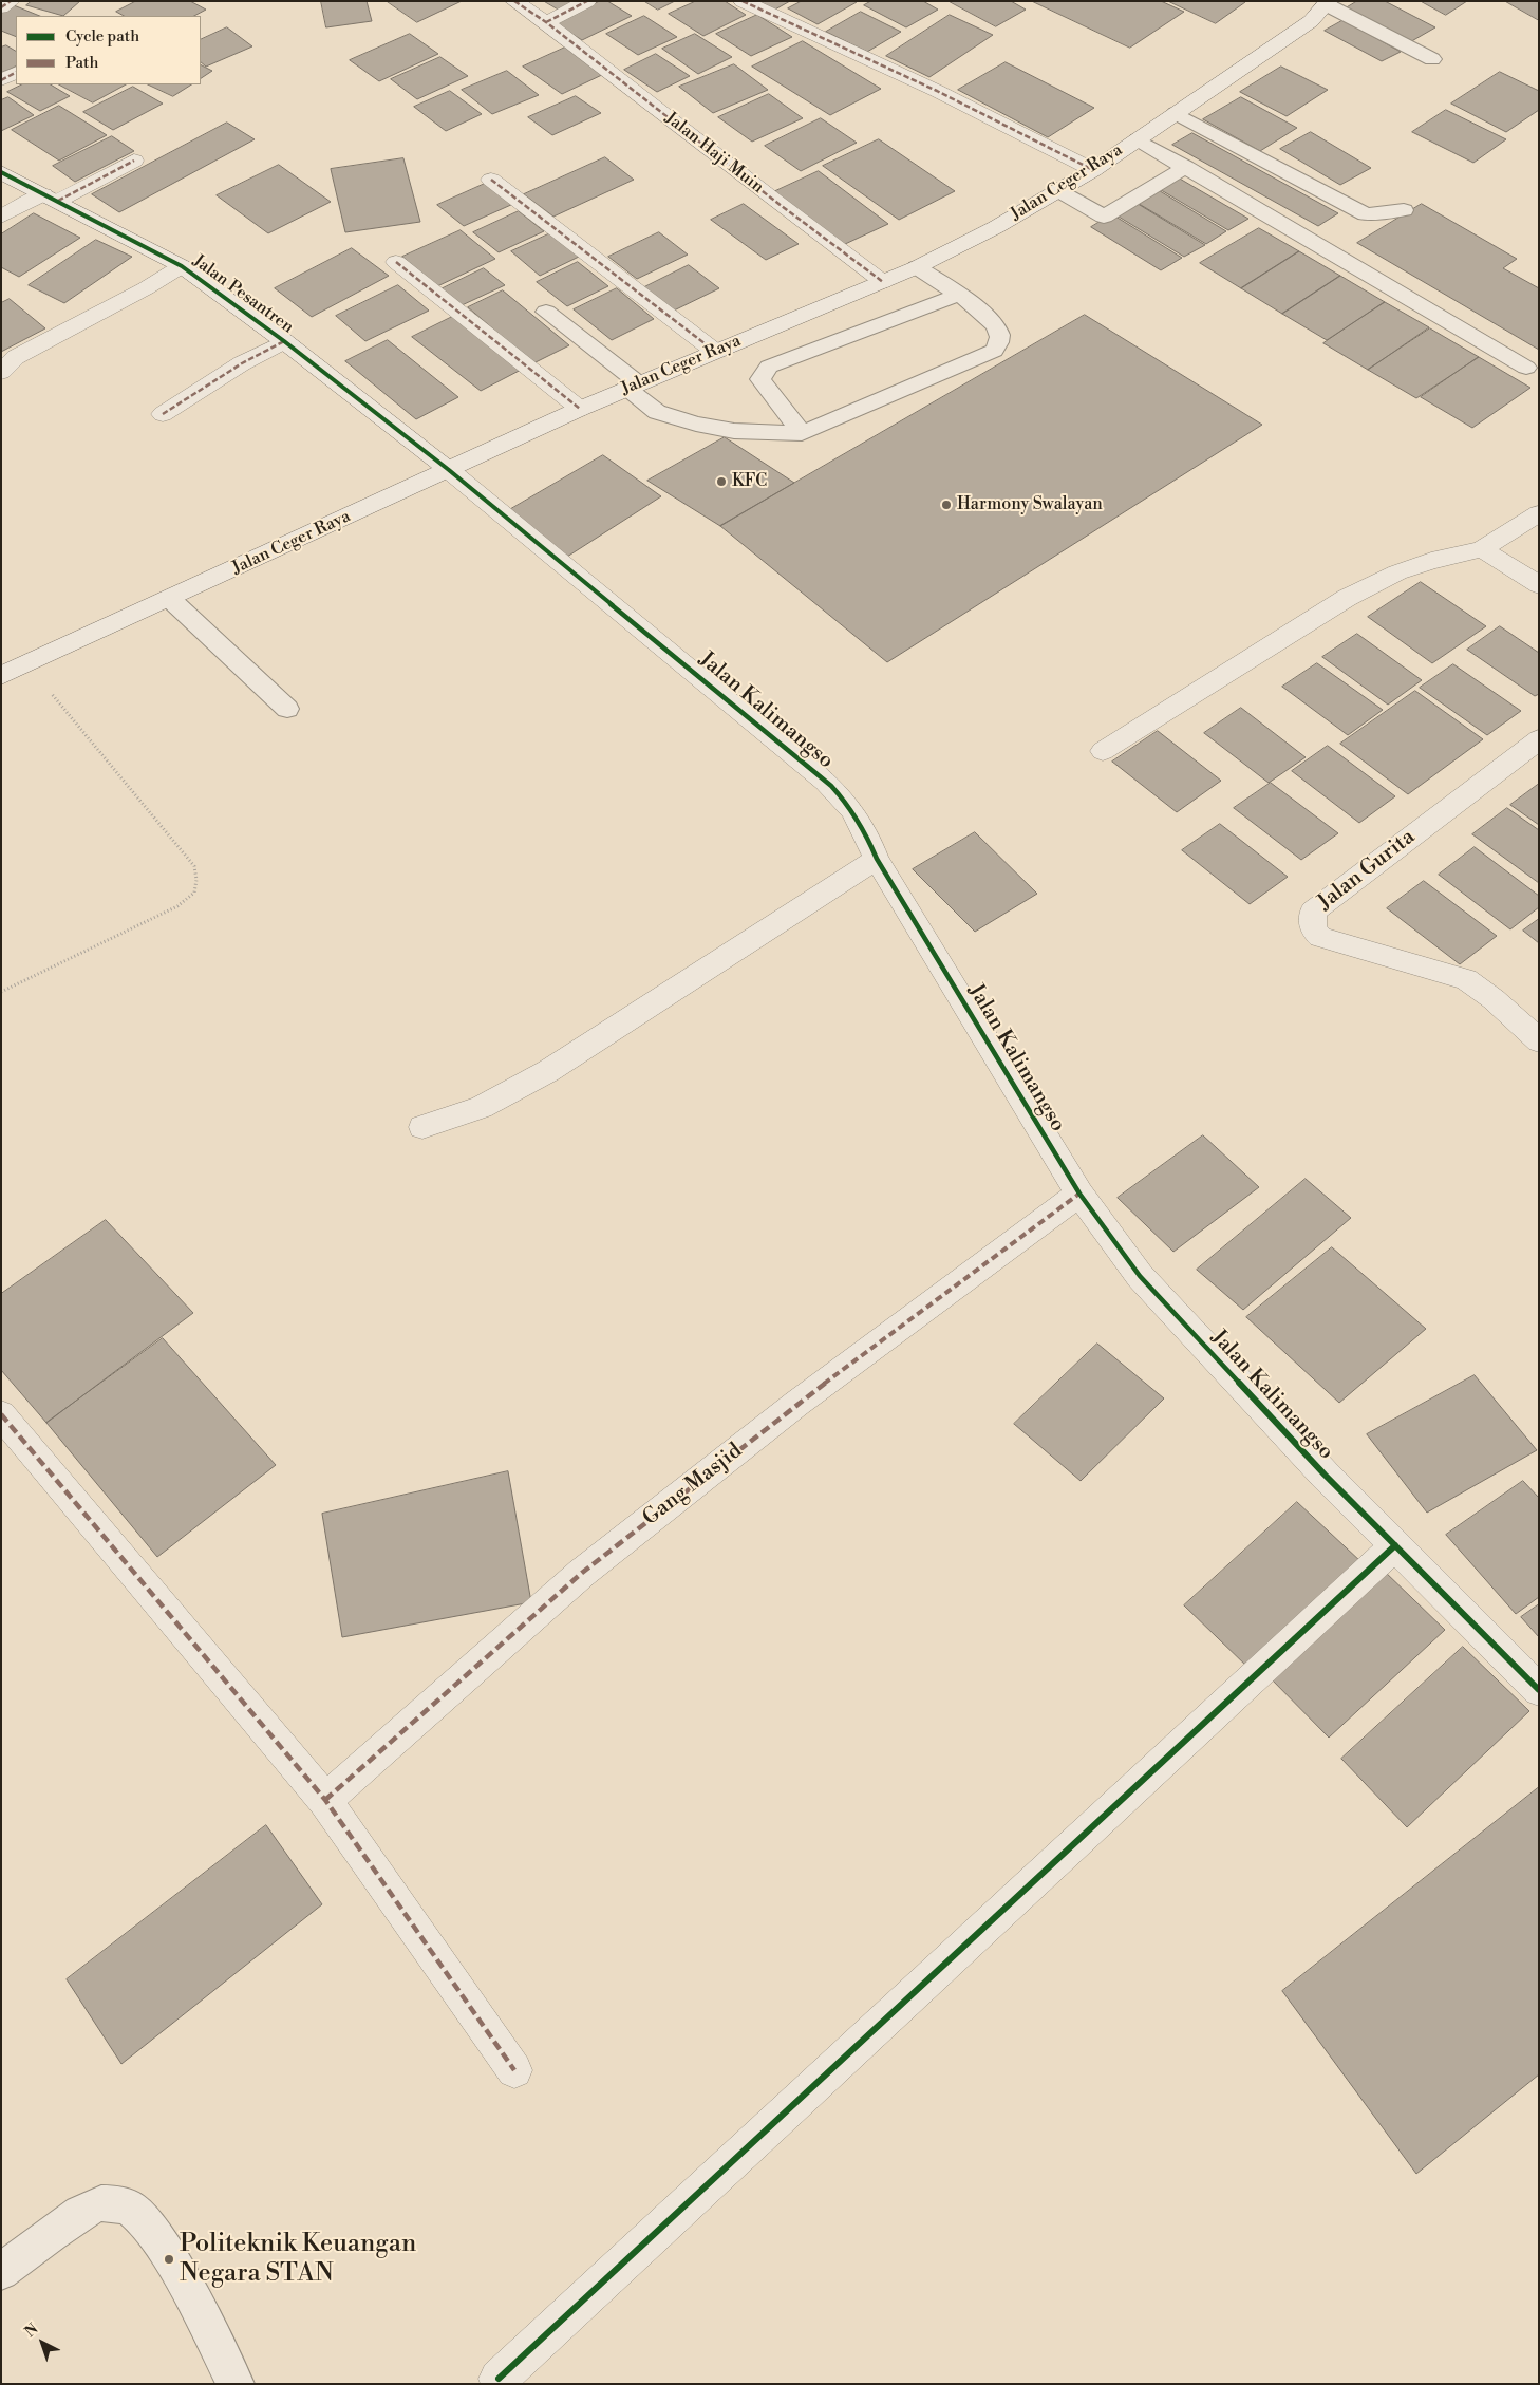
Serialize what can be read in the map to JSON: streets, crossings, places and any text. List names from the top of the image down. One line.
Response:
{"streets":{"street":["Jalan Haji Muin","Jalan Ceger Raya","Jalan Pesantren","Jalan Kalimangso","Jalan Gurita","Gang Masjid"]},"crossings":[["Jalan Haji Muin","Jalan Ceger Raya"],["Jalan Ceger Raya","Jalan Pesantren"],["Jalan Ceger Raya","Jalan Kalimangso"],["Jalan Pesantren","Jalan Kalimangso"],["Jalan Kalimangso","Gang Masjid"]],"places":["KFC","Harmony Swalayan","Politeknik Keuangan Negara STAN"],"legend":["Cycle path","Path"],"north":"top left"}
